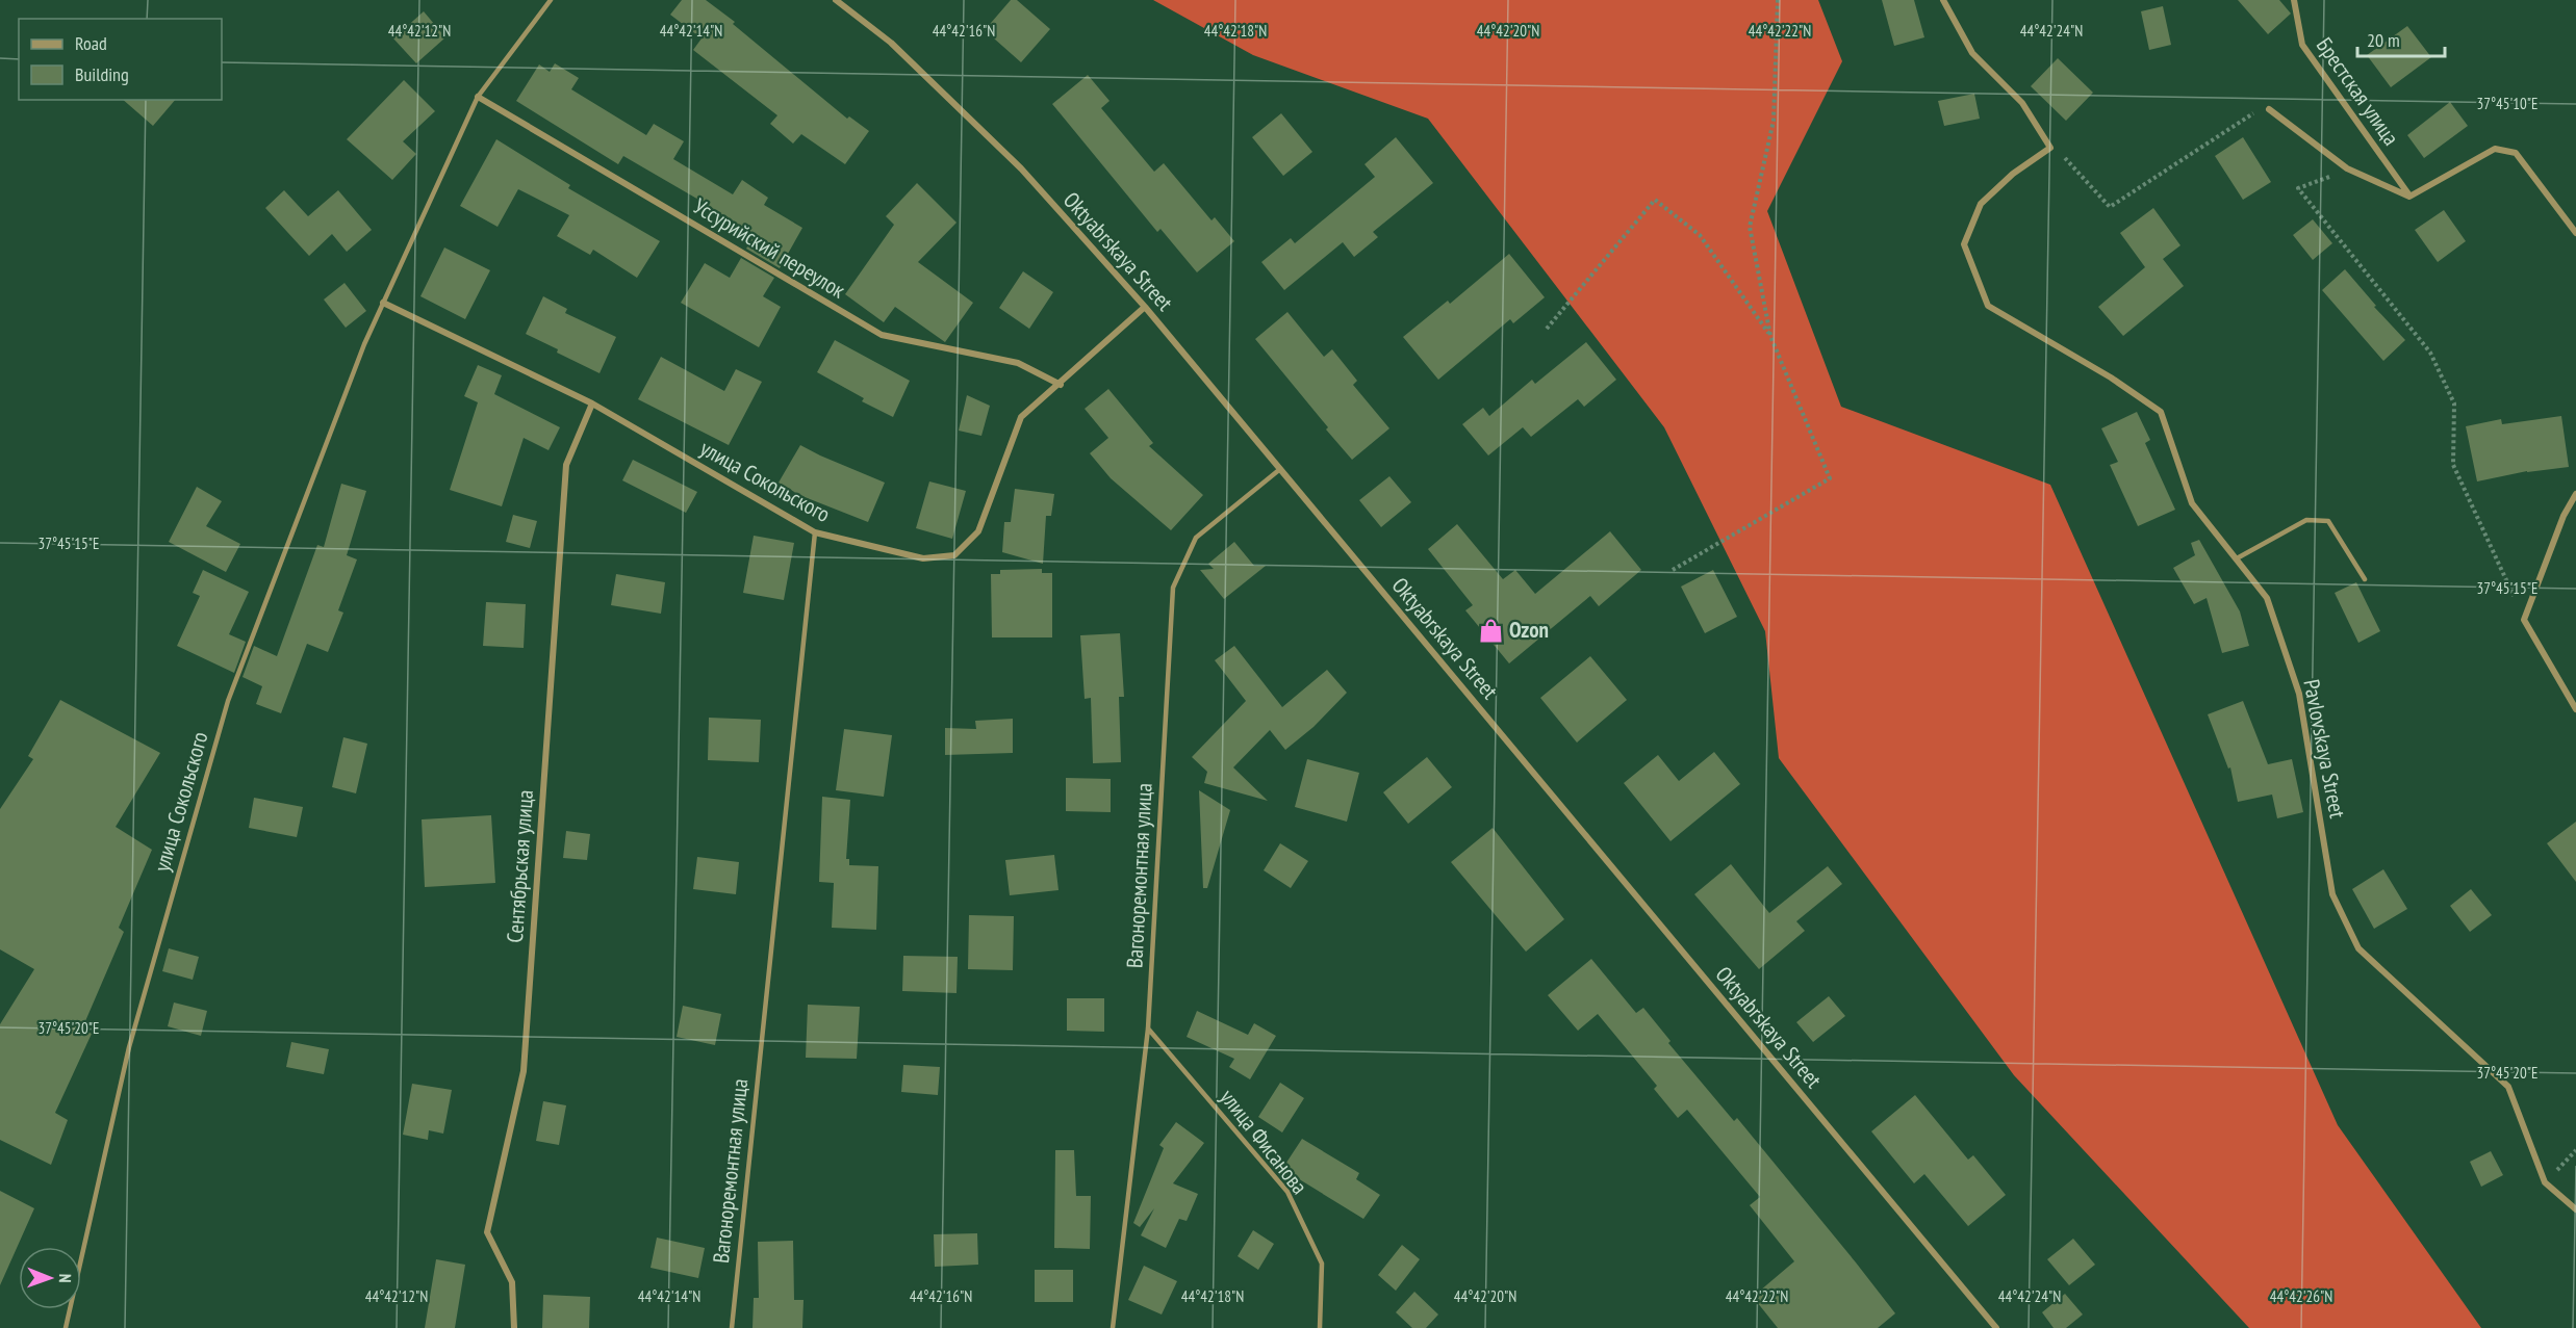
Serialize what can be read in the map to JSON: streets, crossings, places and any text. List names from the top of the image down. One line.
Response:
{"streets":{"street":["Брестская улица","Уссурийский переулок","Oktyabrskaya Street","улица Сокольского","Pavlovskaya Street","Сентябрьская улица"],"lane":["Вагоноремонтная улица","улица Фисанова"]},"crossings":[["Уссурийский переулок","улица Сокольского"],["Oktyabrskaya Street","улица Сокольского"],["Oktyabrskaya Street","Вагоноремонтная улица"],["улица Сокольского","Сентябрьская улица"],["улица Сокольского","Вагоноремонтная улица"],["Вагоноремонтная улица","улица Фисанова"]],"places":{"shop":["Ozon"]},"legend":["Road","Building"],"scale_bar":"20 m","north":"right","coordinates":["44°42'12\"N","44°42'14\"N","44°42'16\"N","44°42'18\"N","44°42'20\"N","44°42'22\"N","44°42'24\"N","37°45'10\"E","37°45'15\"E","37°45'20\"E","44°42'26\"N"]}
